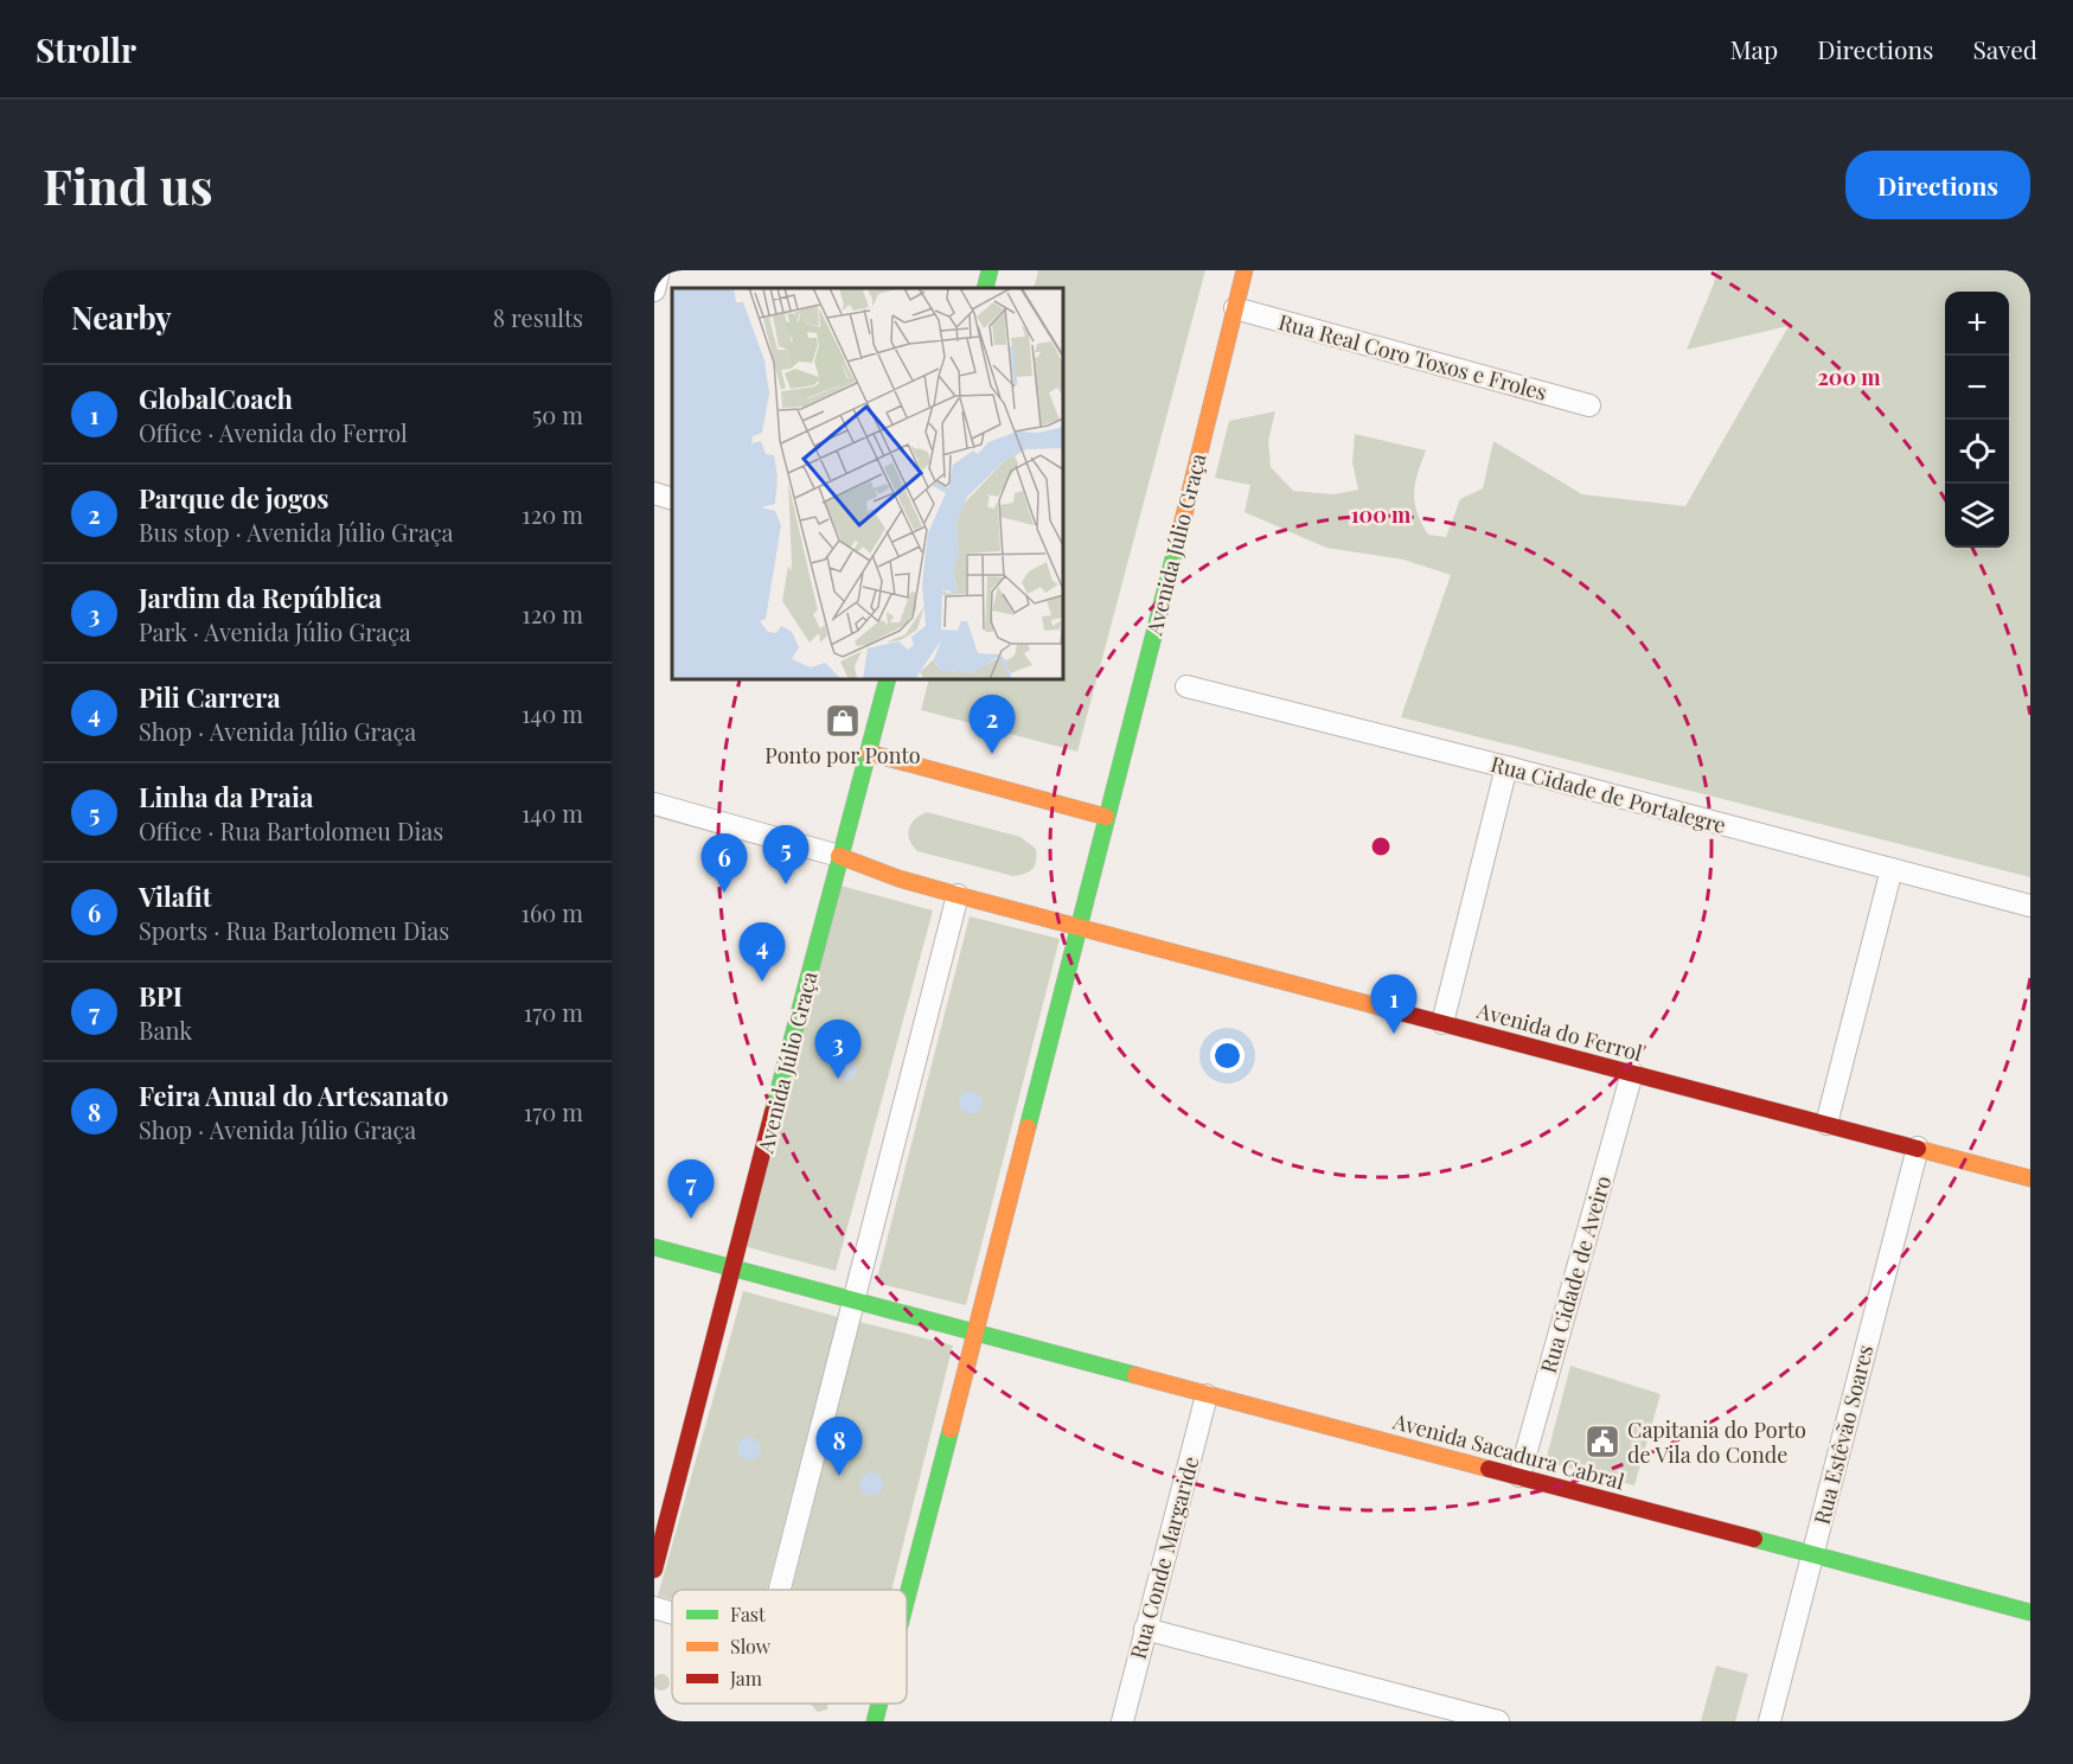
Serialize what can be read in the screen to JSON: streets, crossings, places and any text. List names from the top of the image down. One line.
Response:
{"streets":{"street":["Rua Real Coro Toxos e Froles","Avenida Júlio Graça","Rua Cidade de Portalegre","Avenida do Ferrol","Rua Cidade de Aveiro","Rua Estêvão Soares","Avenida Sacadura Cabral","Rua Conde Margaride"]},"crossings":[["Rua Real Coro Toxos e Froles","Avenida Júlio Graça"],["Avenida Júlio Graça","Avenida do Ferrol"],["Avenida Júlio Graça","Avenida Sacadura Cabral"],["Avenida do Ferrol","Rua Cidade de Aveiro"],["Avenida do Ferrol","Rua Estêvão Soares"],["Rua Cidade de Aveiro","Avenida Sacadura Cabral"],["Rua Estêvão Soares","Avenida Sacadura Cabral"],["Avenida Sacadura Cabral","Rua Conde Margaride"]],"places":{"shop":["Ponto por Ponto"],"public building":["Capitania do Porto de Vila do Conde"]},"legend":["Fast","Slow","Jam"],"page":{"header":"Strollr","nav":["Map","Directions","Saved"],"buttons":"Directions","title":"Find us","heading":["Nearby","8 results"],"map_buttons":["+","−"],"list":[{"mark":"1","name":"GlobalCoach","note":"Office · Avenida do Ferrol","value":"50 m"},{"mark":"2","name":"Parque de jogos","note":"Bus stop · Avenida Júlio Graça","value":"120 m"},{"mark":"3","name":"Jardim da República","note":"Park · Avenida Júlio Graça","value":"120 m"},{"mark":"4","name":"Pili Carrera","note":"Shop · Avenida Júlio Graça","value":"140 m"},{"mark":"5","name":"Linha da Praia","note":"Office · Rua Bartolomeu Dias","value":"140 m"},{"mark":"6","name":"Vilafit","note":"Sports · Rua Bartolomeu Dias","value":"160 m"},{"mark":"7","name":"BPI","note":"Bank","value":"170 m"},{"mark":"8","name":"Feira Anual do Artesanato","note":"Shop · Avenida Júlio Graça","value":"170 m"}],"pins":["2","5","6","4","1","3","7","8"]},"rings":["200 m","100 m"]}
